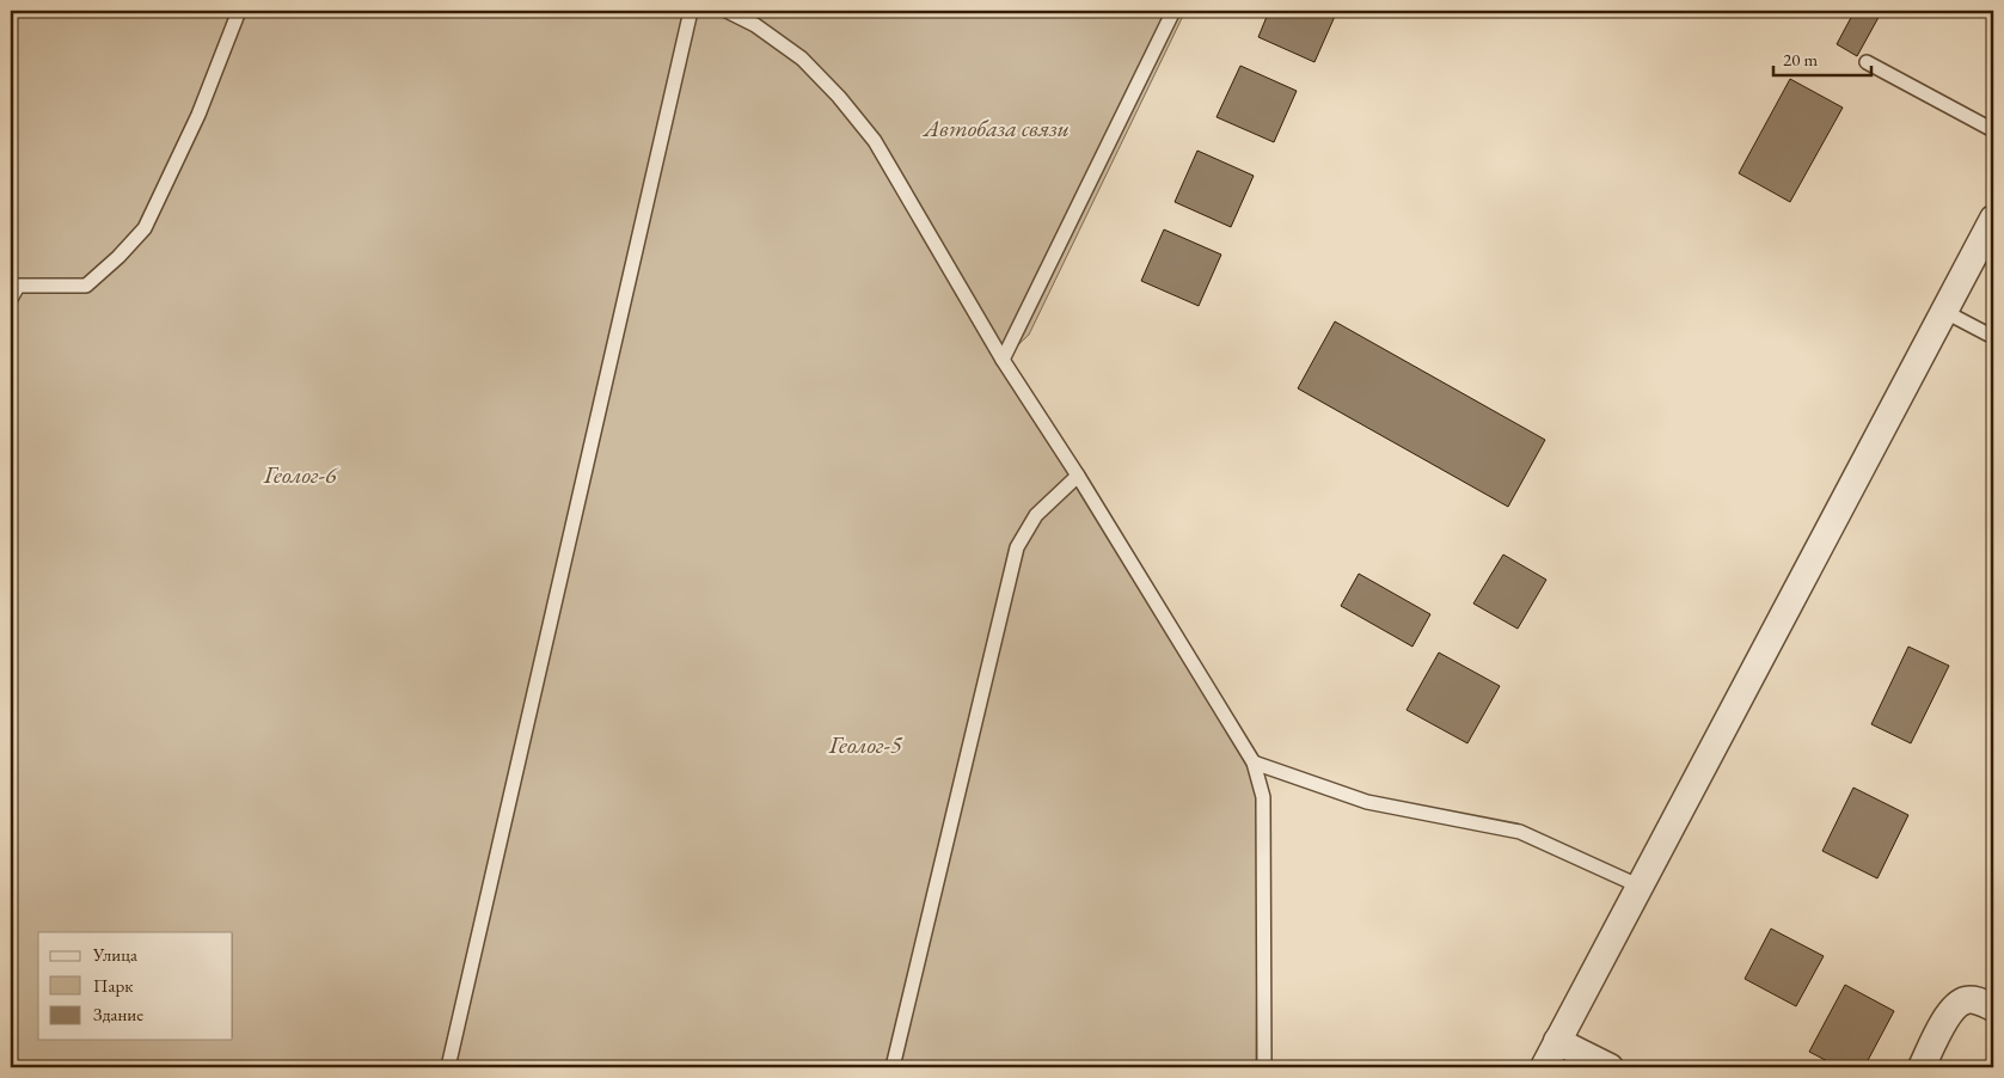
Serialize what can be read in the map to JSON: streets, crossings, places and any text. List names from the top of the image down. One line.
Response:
{"parks":["Автобаза связи","Геолог-6","Геолог-5"],"legend":["Улица","Парк","Здание"],"scale_bar":"20 m"}
